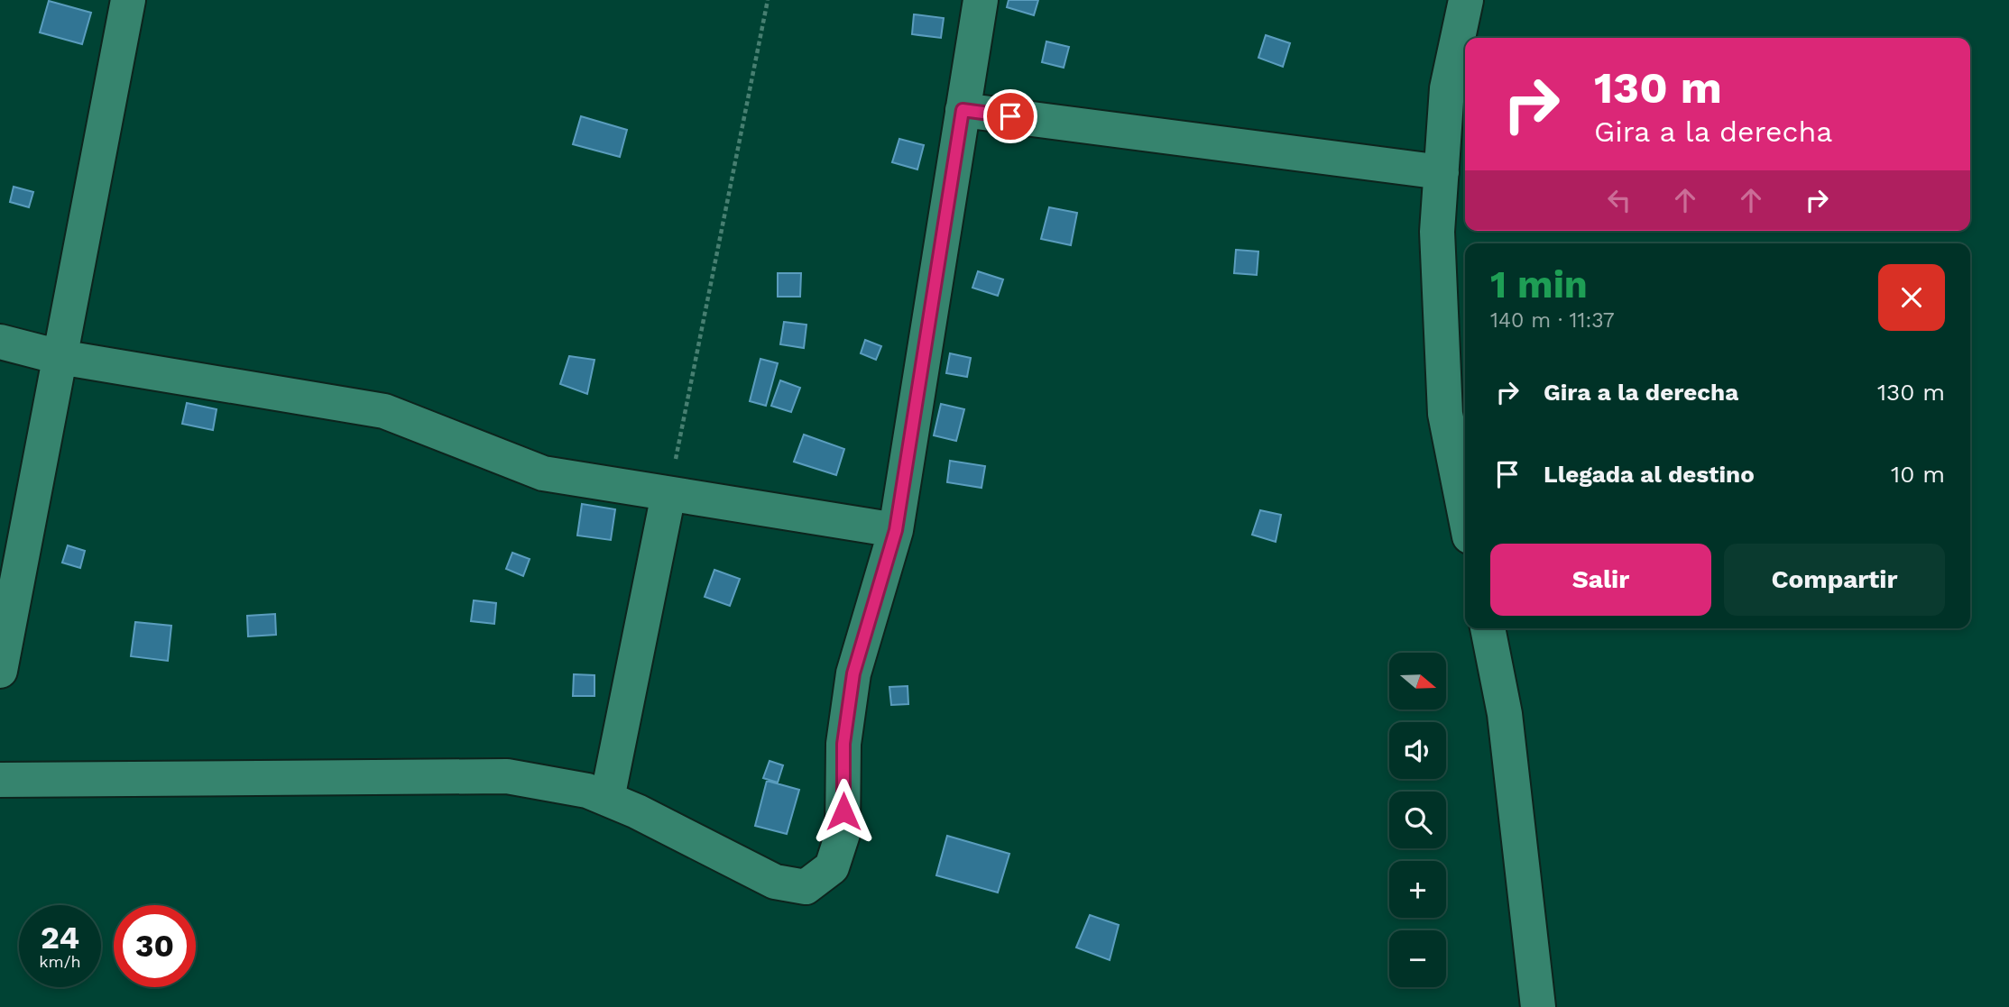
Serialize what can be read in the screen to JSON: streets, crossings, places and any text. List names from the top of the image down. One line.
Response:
{"north":"right","page":{"turn":["130 m","Gira a la derecha"],"heading":["1 min","140 m · 11:37"],"list":[{"name":"Gira a la derecha","value":"130 m"},{"name":"Llegada al destino","value":"10 m"}],"buttons":["Salir","Compartir"],"map_buttons":["+","−"],"speed":"24 km/h","limit":"30"}}
